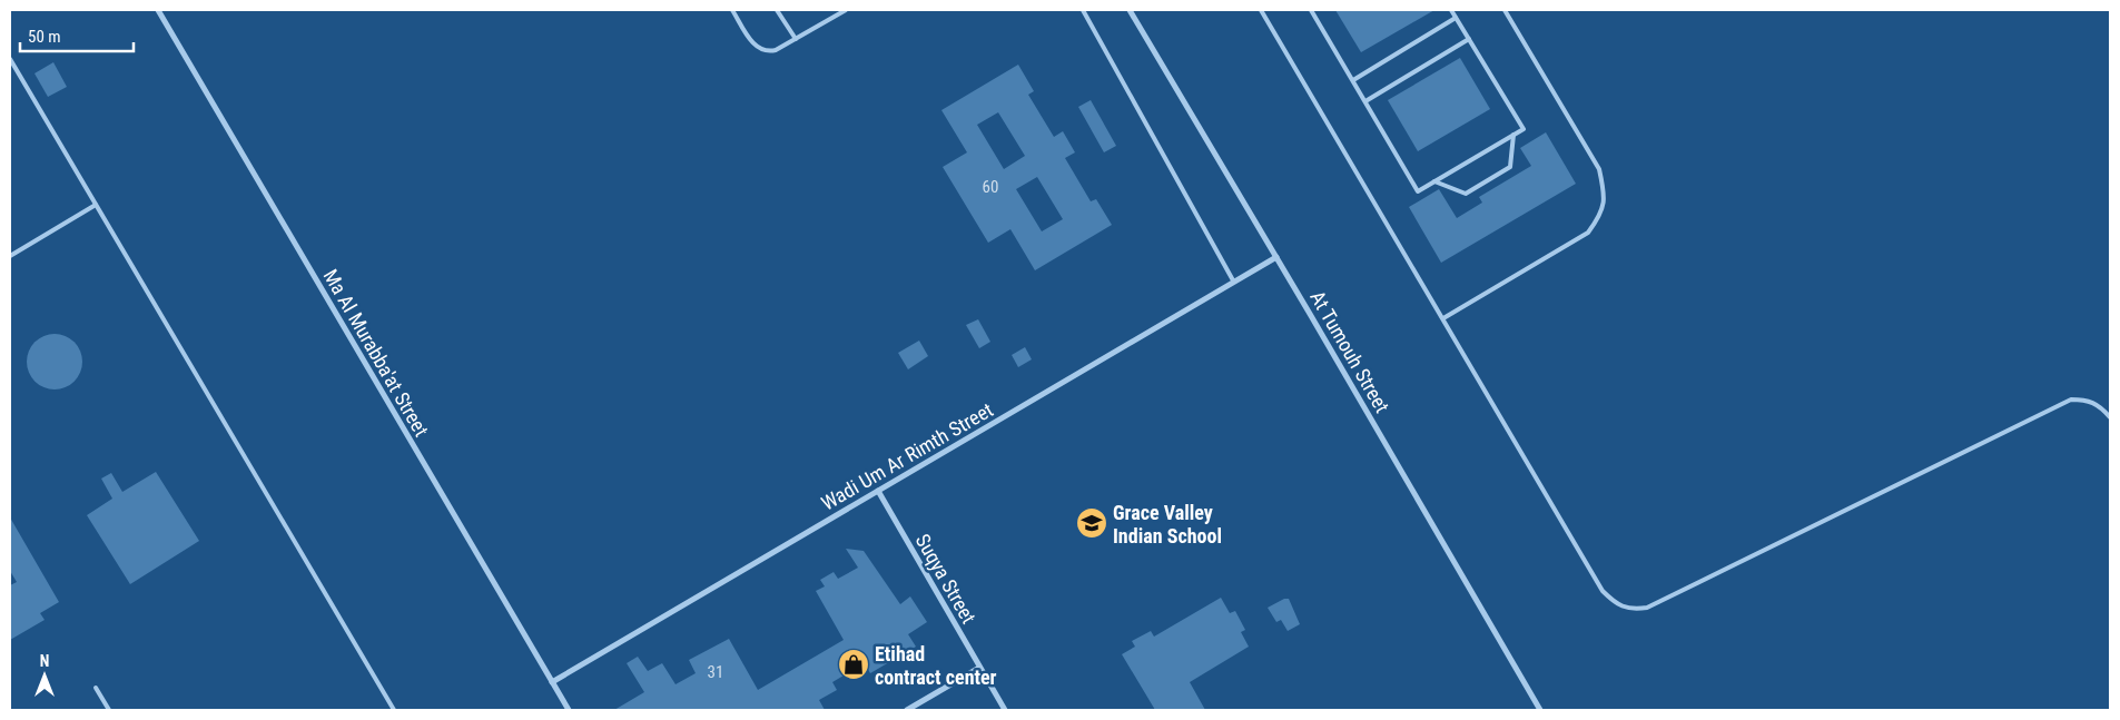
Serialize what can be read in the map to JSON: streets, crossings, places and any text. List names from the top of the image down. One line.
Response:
{"streets":{"street":["At Tumouh Street","Ma Al Murabba'at Street","Wadi Um Ar Rimth Street","Suqya Street"]},"crossings":[["At Tumouh Street","Wadi Um Ar Rimth Street"],["Ma Al Murabba'at Street","Wadi Um Ar Rimth Street"],["Wadi Um Ar Rimth Street","Suqya Street"]],"places":{"school or university":["Grace Valley Indian School"],"shop":["Etihad contract center"]},"house_numbers":["60","31"],"scale_bar":"50 m","north":"top"}
